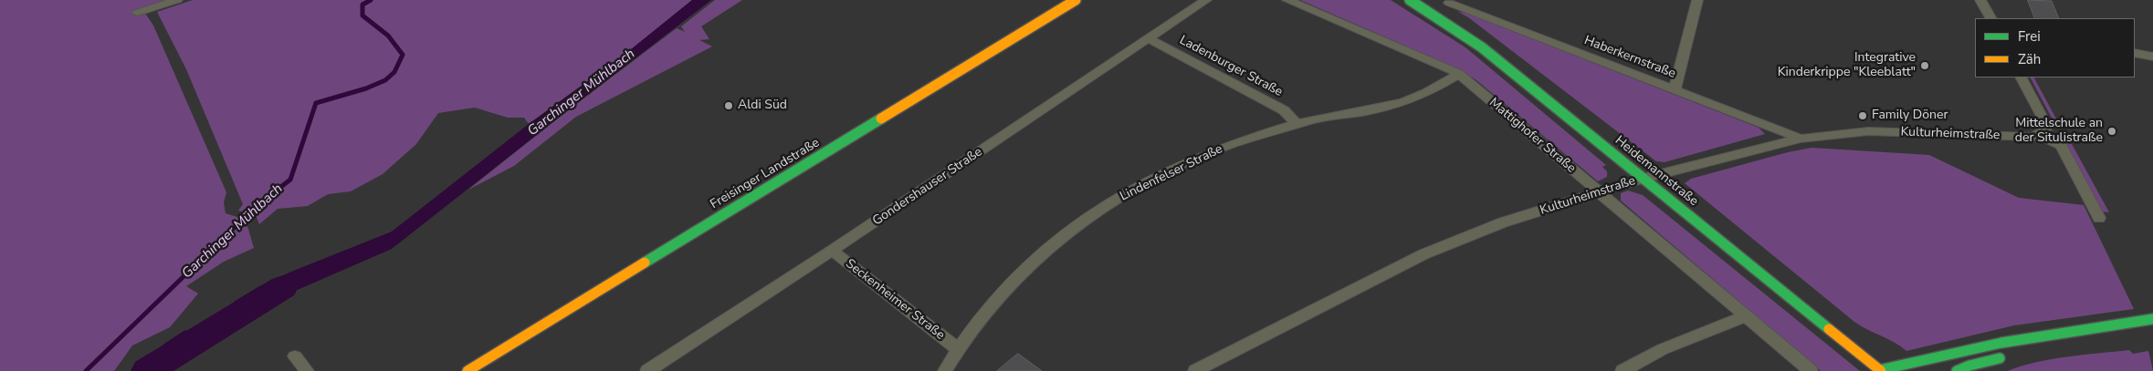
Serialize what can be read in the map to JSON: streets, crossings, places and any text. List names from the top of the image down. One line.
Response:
{"streets":{"main road":["Heidemannstraße","Freisinger Landstraße"],"street":["Haberkernstraße","Ladenburger Straße","Kulturheimstraße","Mattighofer Straße","Lindenfelser Straße","Gondershauser Straße","Seckenheimer Straße"]},"crossings":[["Haberkernstraße","Kulturheimstraße"],["Ladenburger Straße","Lindenfelser Straße"],["Ladenburger Straße","Gondershauser Straße"],["Kulturheimstraße","Mattighofer Straße"],["Kulturheimstraße","Heidemannstraße"],["Mattighofer Straße","Lindenfelser Straße"],["Lindenfelser Straße","Seckenheimer Straße"],["Gondershauser Straße","Seckenheimer Straße"]],"water":["Garchinger Mühlbach"],"places":["Integrative Kinderkrippe \"Kleeblatt\"","Aldi Süd","Family Döner","Mittelschule an der Situlistraße"],"legend":["Frei","Zäh"]}
